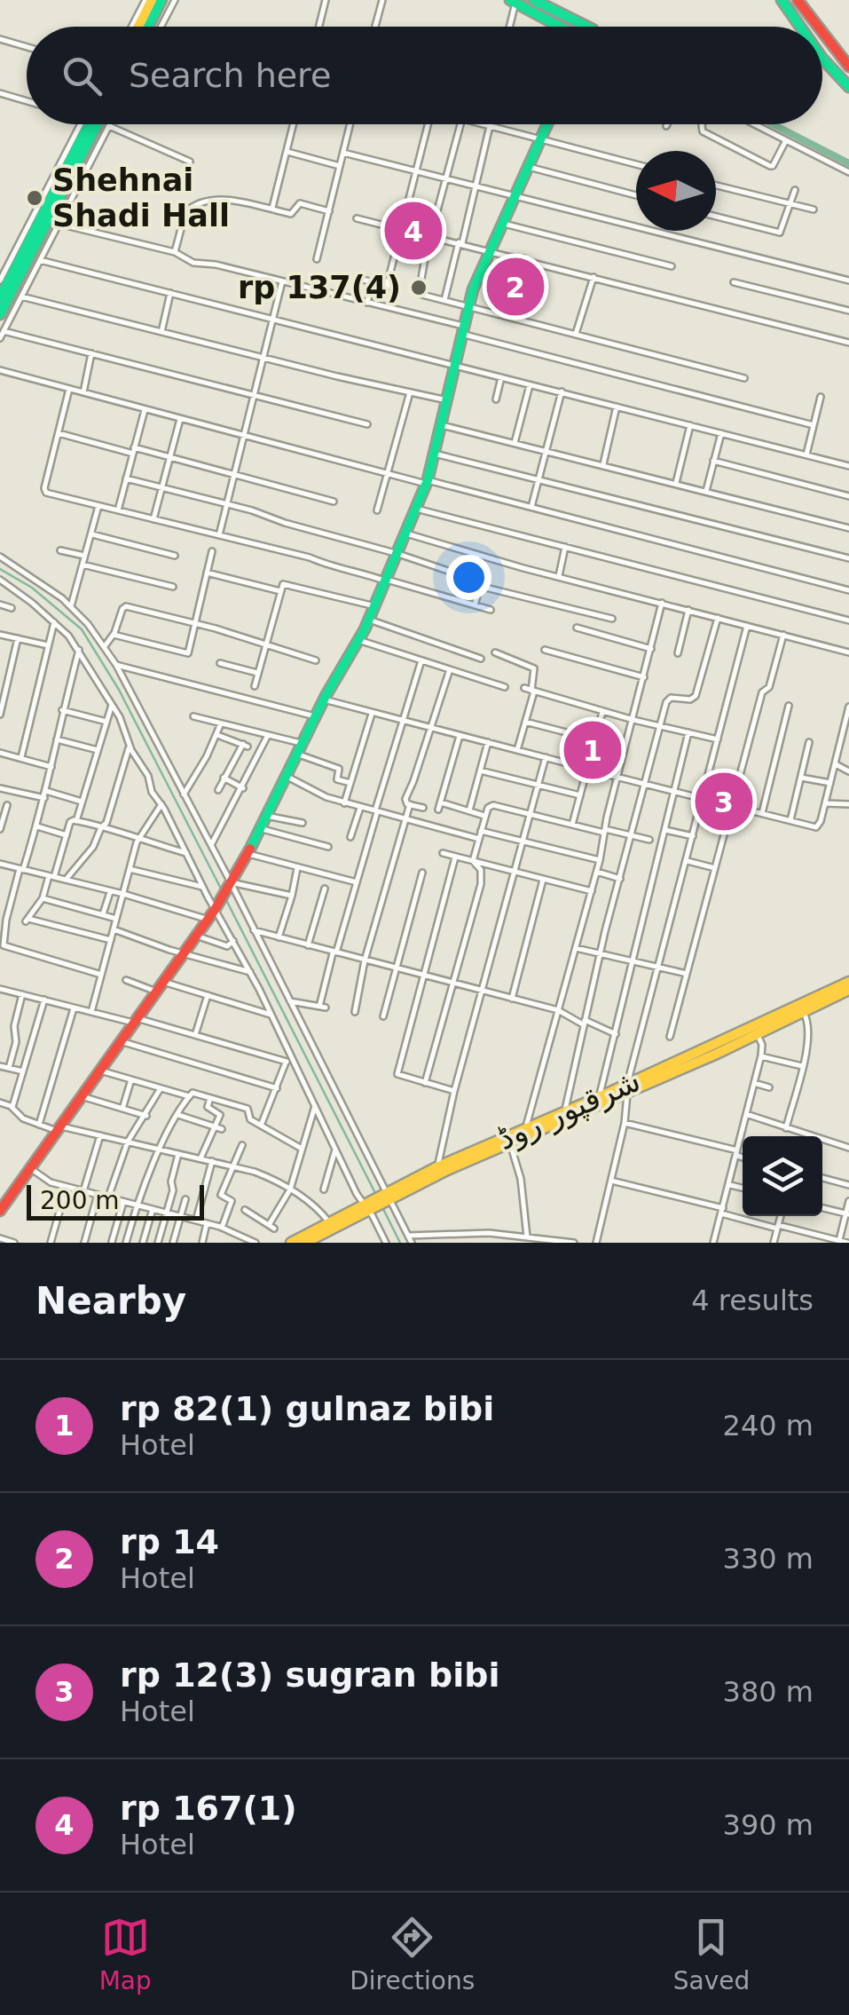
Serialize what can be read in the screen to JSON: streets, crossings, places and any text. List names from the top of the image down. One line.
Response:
{"streets":{"main road":["شرقپور روڈ"]},"places":["Shehnai Shadi Hall","rp 137(4)"],"scale_bar":"200 m","north":"left","page":{"search":"Search here","pins":["4","2","1","3"],"scale":"200 m","heading":["Nearby","4 results"],"list":[{"mark":"1","name":"rp 82(1) gulnaz bibi","note":"Hotel","value":"240 m"},{"mark":"2","name":"rp 14","note":"Hotel","value":"330 m"},{"mark":"3","name":"rp 12(3) sugran bibi","note":"Hotel","value":"380 m"},{"mark":"4","name":"rp 167(1)","note":"Hotel","value":"390 m"}],"nav":["Map","Directions","Saved"]}}
